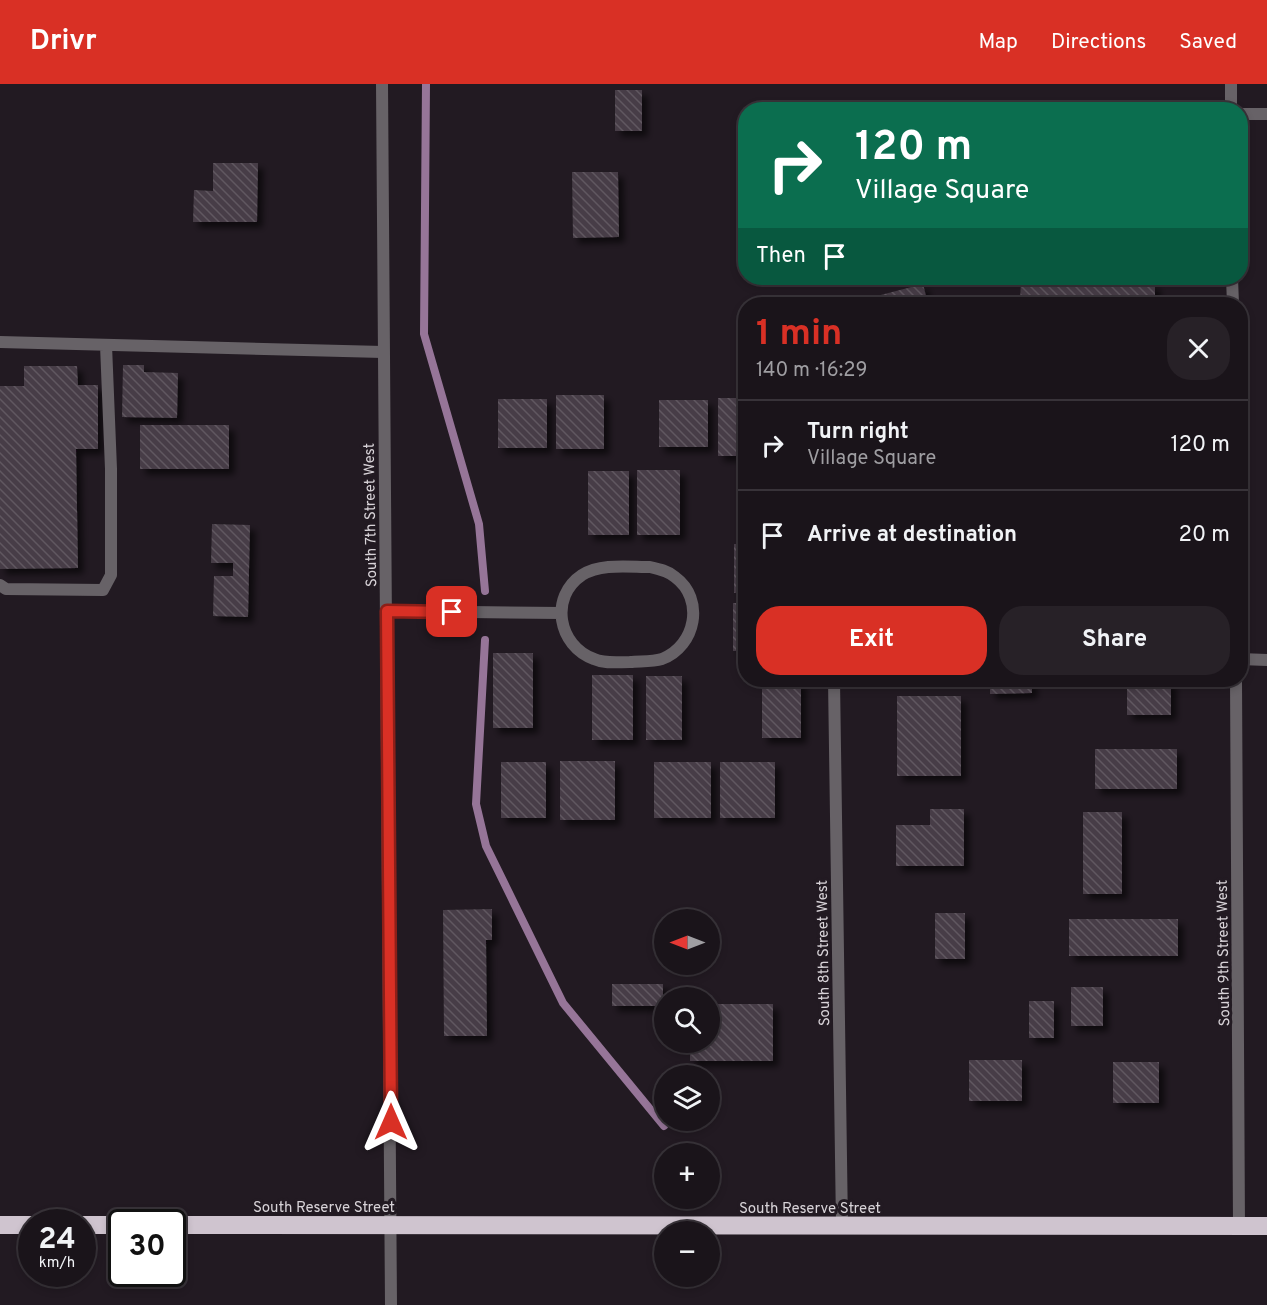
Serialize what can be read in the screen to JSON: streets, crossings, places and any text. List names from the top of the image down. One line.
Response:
{"streets":{"highway":["South Reserve Street"],"street":["South 7th Street West","South 8th Street West","South 9th Street West"]},"crossings":[["South 7th Street West","South Reserve Street"],["South 8th Street West","South Reserve Street"],["South 9th Street West","South Reserve Street"]],"north":"left","page":{"header":"Drivr","nav":["Map","Directions","Saved"],"turn":["120 m","Village Square"],"then":"Then","heading":["1 min","140 m · 16:29"],"list":[{"name":"Turn right","note":"Village Square","value":"120 m"},{"name":"Arrive at destination","value":"20 m"}],"buttons":["Exit","Share"],"map_buttons":["+","−"],"speed":"24 km/h","limit":"30"}}
